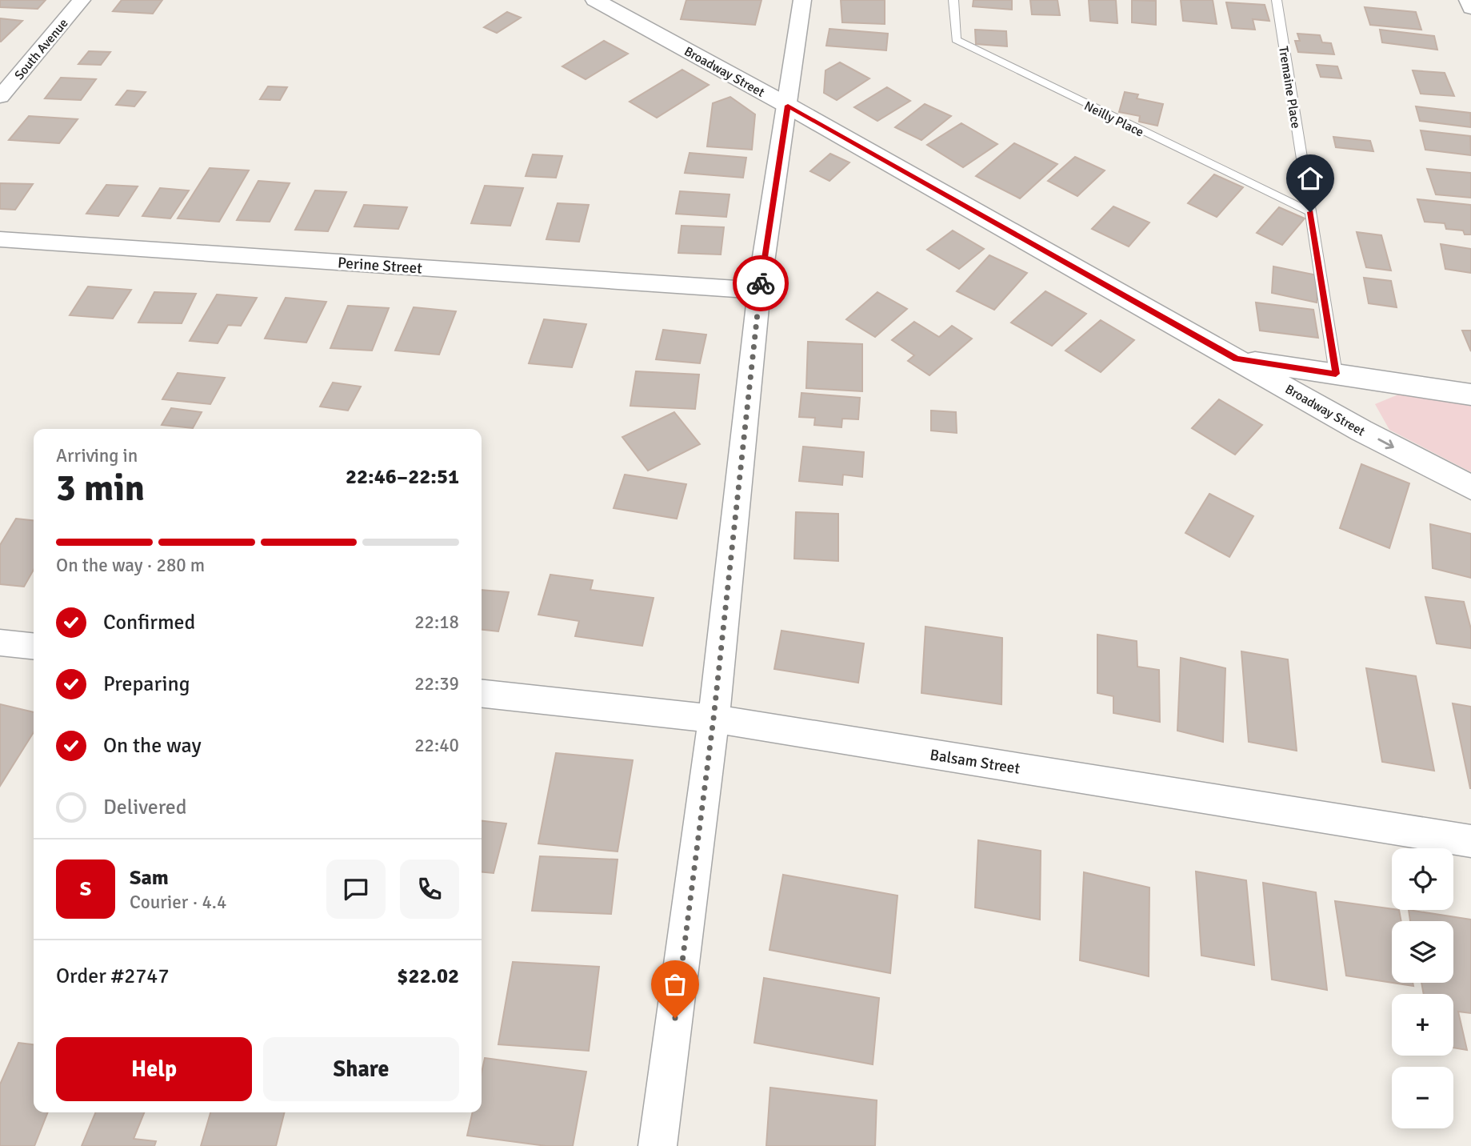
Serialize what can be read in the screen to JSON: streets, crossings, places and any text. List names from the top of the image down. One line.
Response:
{"streets":{"street":["South Avenue","Broadway Street","Perine Street","Balsam Street"],"lane":["Tremaine Place","Neilly Place"]},"crossings":[["Tremaine Place","Neilly Place"]],"page":{"heading":["3 min","Arriving in","22:46–22:51"],"panel":["Sam","Courier · 4.4","Order #2747","$22.02"],"bar":"On the way · 280 m","list":[["Confirmed","22:18"],["Preparing","22:39"],["On the way","22:40"],"Delivered"],"map_buttons":["+","−"],"round":"S","buttons":["Help","Share"]}}
